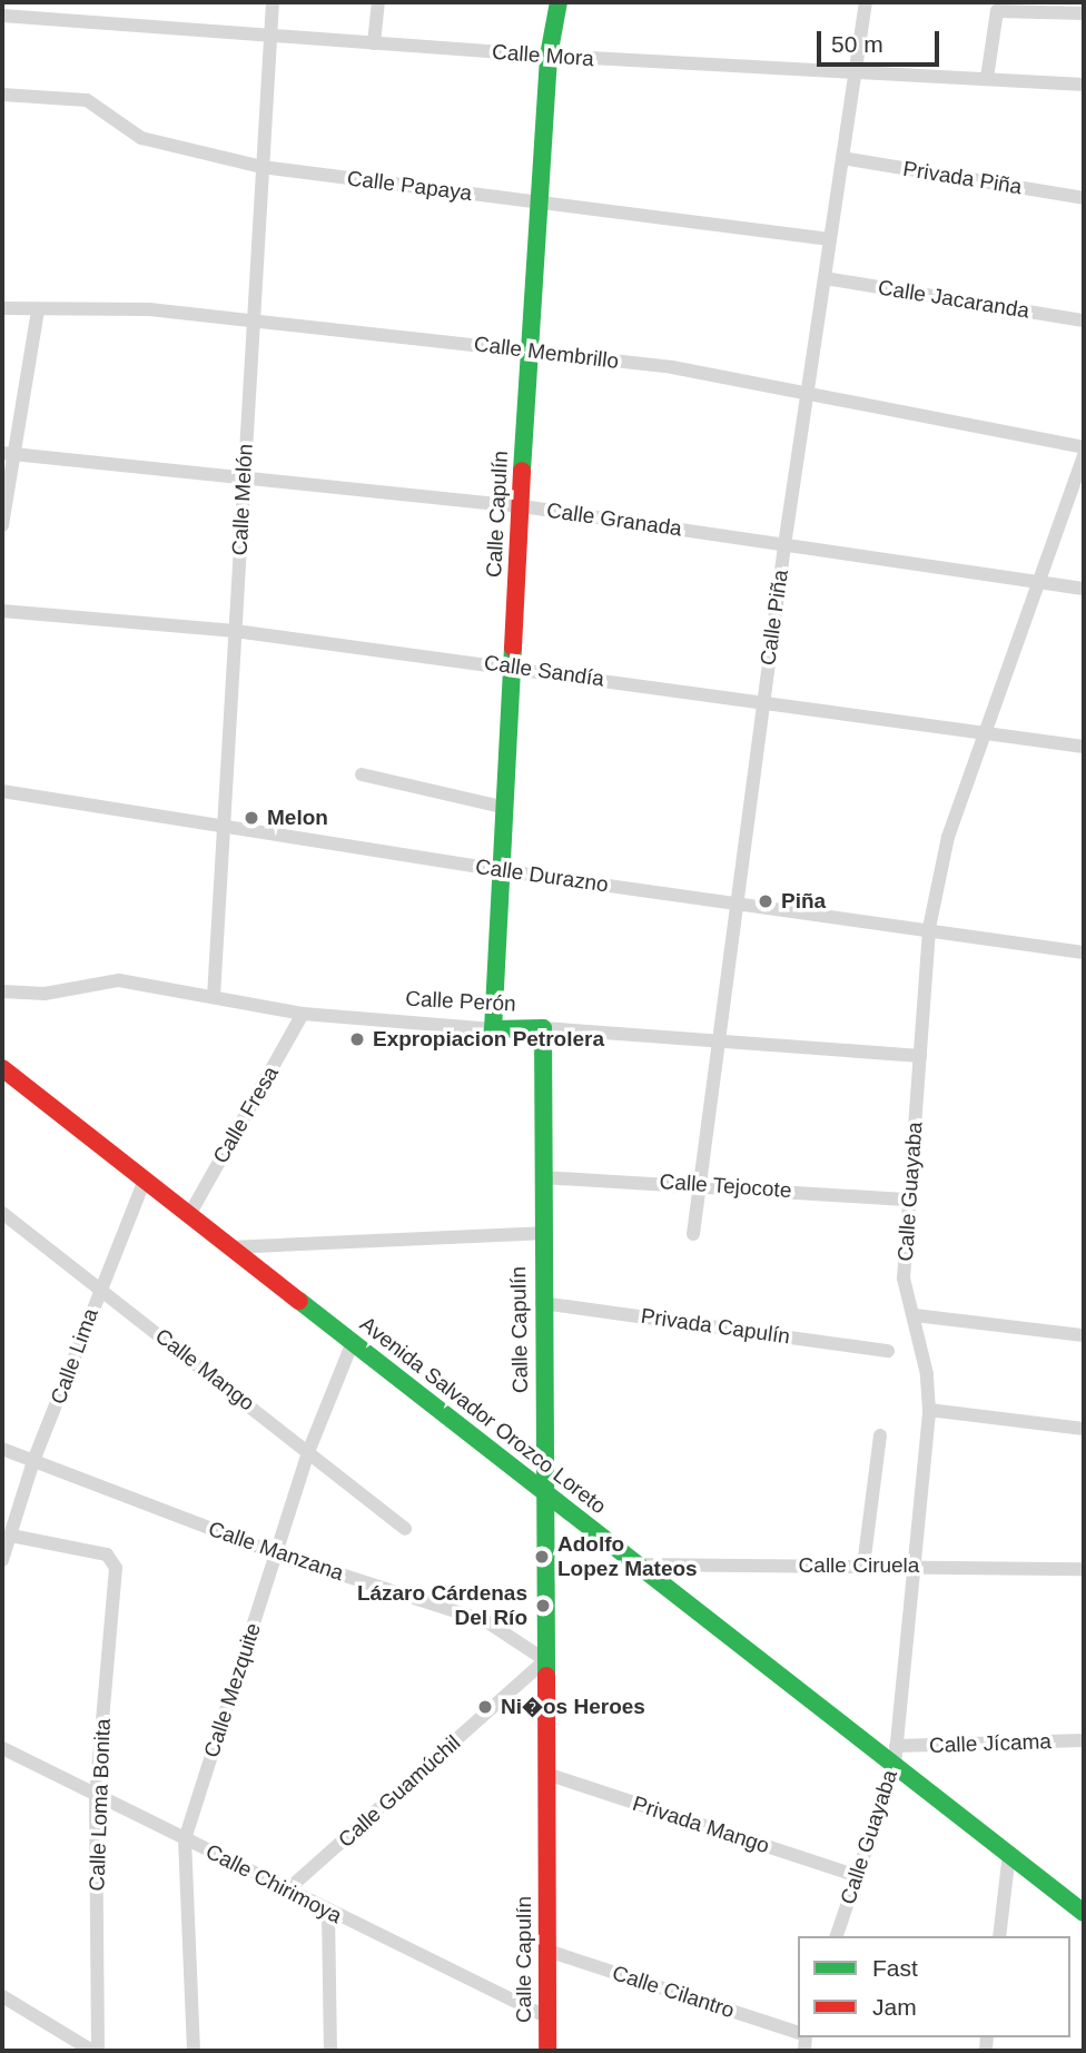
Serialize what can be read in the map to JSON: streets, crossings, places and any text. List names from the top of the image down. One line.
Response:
{"streets":{"street":["Calle Mora","Privada Piña","Calle Papaya","Calle Jacaranda","Calle Membrillo","Calle Melón","Calle Capulín","Calle Granada","Calle Piña","Calle Sandía","Calle Durazno","Calle Perón","Calle Fresa","Calle Tejocote","Calle Guayaba","Privada Capulín","Calle Lima","Calle Mango","Avenida Salvador Orozco Loreto","Calle Manzana","Calle Ciruela","Calle Mezquite","Calle Jícama","Calle Guamúchil","Calle Loma Bonita","Privada Mango","Calle Chirimoya","Calle Cilantro"]},"crossings":[["Calle Mora","Calle Melón"],["Calle Mora","Calle Capulín"],["Calle Mora","Calle Piña"],["Privada Piña","Calle Piña"],["Calle Papaya","Calle Melón"],["Calle Papaya","Calle Capulín"],["Calle Papaya","Calle Piña"],["Calle Jacaranda","Calle Piña"],["Calle Membrillo","Calle Melón"],["Calle Membrillo","Calle Capulín"],["Calle Membrillo","Calle Piña"],["Calle Melón","Calle Granada"],["Calle Melón","Calle Sandía"],["Calle Melón","Calle Durazno"],["Calle Melón","Calle Perón"],["Calle Capulín","Calle Granada"],["Calle Capulín","Calle Sandía"],["Calle Capulín","Calle Durazno"],["Calle Capulín","Calle Perón"],["Calle Capulín","Calle Tejocote"],["Calle Capulín","Privada Capulín"],["Calle Capulín","Avenida Salvador Orozco Loreto"],["Calle Capulín","Calle Manzana"],["Calle Capulín","Calle Guamúchil"],["Calle Capulín","Privada Mango"],["Calle Capulín","Calle Chirimoya"],["Calle Capulín","Calle Cilantro"],["Calle Granada","Calle Piña"],["Calle Granada","Calle Guayaba"],["Calle Piña","Calle Sandía"],["Calle Piña","Calle Durazno"],["Calle Piña","Calle Perón"],["Calle Piña","Calle Tejocote"],["Calle Sandía","Calle Guayaba"],["Calle Durazno","Calle Guayaba"],["Calle Perón","Calle Fresa"],["Calle Perón","Calle Guayaba"],["Calle Fresa","Avenida Salvador Orozco Loreto"],["Calle Tejocote","Calle Guayaba"],["Calle Guayaba","Avenida Salvador Orozco Loreto"],["Calle Guayaba","Calle Ciruela"],["Calle Guayaba","Calle Jícama"],["Calle Guayaba","Privada Mango"],["Calle Lima","Calle Mango"],["Calle Lima","Avenida Salvador Orozco Loreto"],["Calle Lima","Calle Manzana"],["Calle Lima","Calle Loma Bonita"],["Calle Mango","Calle Mezquite"],["Avenida Salvador Orozco Loreto","Calle Ciruela"],["Avenida Salvador Orozco Loreto","Calle Mezquite"],["Avenida Salvador Orozco Loreto","Calle Jícama"],["Calle Manzana","Calle Mezquite"],["Calle Manzana","Calle Guamúchil"],["Calle Mezquite","Calle Chirimoya"],["Calle Guamúchil","Calle Chirimoya"],["Calle Loma Bonita","Calle Chirimoya"]],"places":["Melon","Piña","Expropiacion Petrolera","Adolfo Lopez Mateos","Lázaro Cárdenas Del Río","Ni�os Heroes"],"legend":["Fast","Jam"],"scale_bar":"50 m"}
